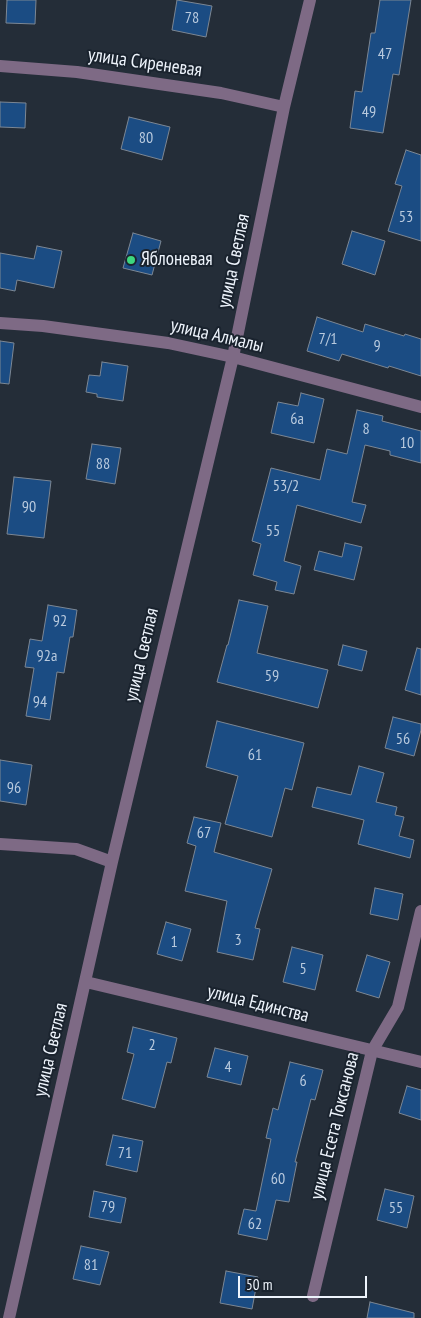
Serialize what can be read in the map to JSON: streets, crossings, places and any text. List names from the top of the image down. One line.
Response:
{"streets":{"street":["улица Сиреневая","улица Светлая","улица Алмалы","улица Единства","улица Есета Токсанова"]},"crossings":[["улица Сиреневая","улица Светлая"],["улица Светлая","улица Алмалы"],["улица Светлая","улица Единства"],["улица Единства","улица Есета Токсанова"]],"places":["Яблоневая"],"house_numbers":["78","47","49","80","53","7/1","9","6а","8","10","88","53/2","90","55","92","92а","59","94","56","61","96","67","3","1","5","2","4","6","71","60","79","55","62","81"],"scale_bar":"50 m"}
